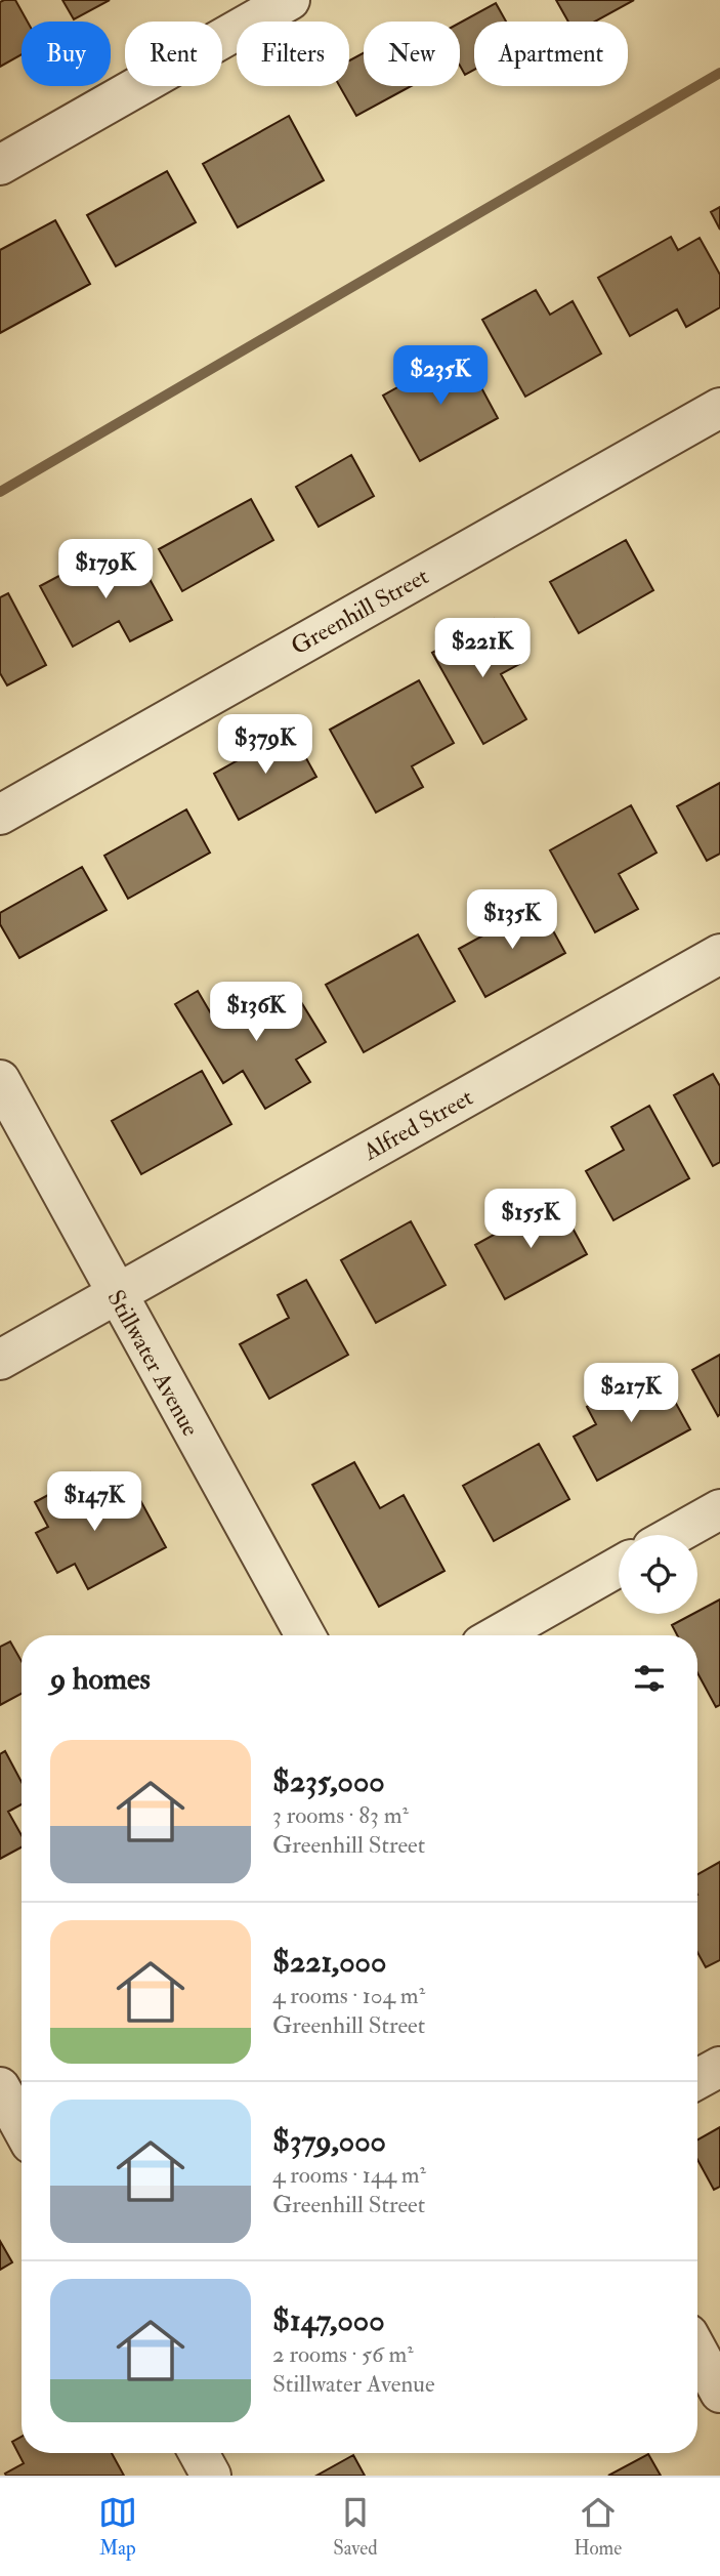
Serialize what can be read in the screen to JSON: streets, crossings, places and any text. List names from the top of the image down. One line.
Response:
{"streets":{"street":["Greenhill Street","Alfred Street","Stillwater Avenue"]},"crossings":[["Alfred Street","Stillwater Avenue"]],"page":{"chip":["Buy","Rent","Filters","New","Apartment"],"price":["$235K","$179K","$221K","$379K","$135K","$136K","$155K","$217K","$147K"],"heading":"9 homes","list":[{"name":"$235,000","note":"3 rooms · 83 m² · Greenhill Street"},{"name":"$221,000","note":"4 rooms · 104 m² · Greenhill Street"},{"name":"$379,000","note":"4 rooms · 144 m² · Greenhill Street"},{"name":"$147,000","note":"2 rooms · 56 m² · Stillwater Avenue"}],"tabs":["Map","Saved","Home"]}}
